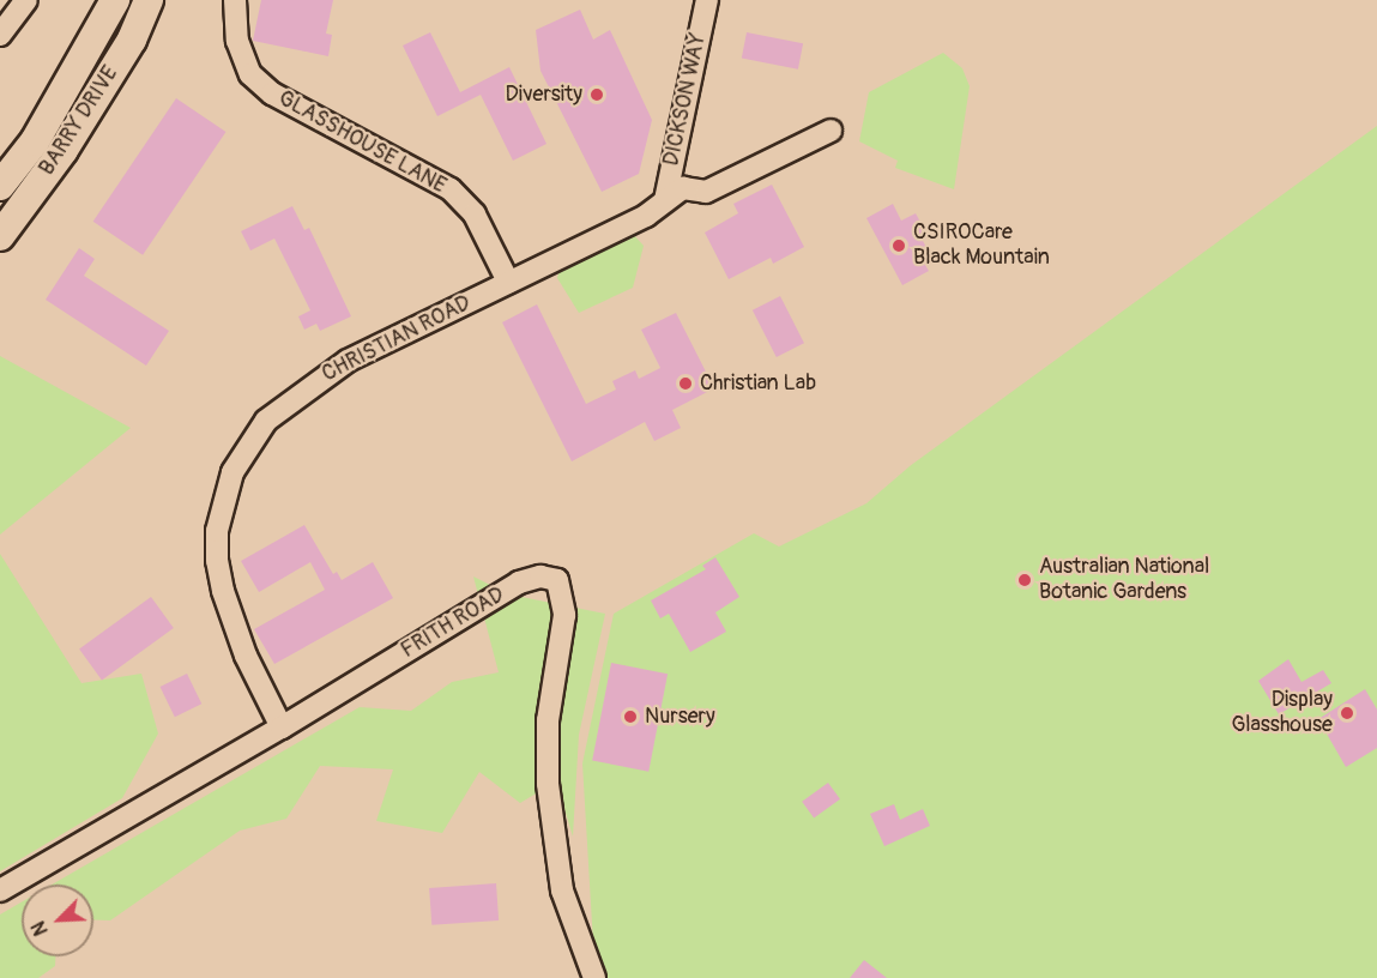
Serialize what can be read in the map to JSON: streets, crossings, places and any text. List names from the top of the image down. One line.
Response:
{"streets":{"main road":["BARRY DRIVE"],"street":["DICKSON WAY","GLASSHOUSE LANE","CHRISTIAN ROAD","FRITH ROAD"]},"crossings":[["DICKSON WAY","CHRISTIAN ROAD"],["GLASSHOUSE LANE","CHRISTIAN ROAD"],["CHRISTIAN ROAD","FRITH ROAD"]],"places":["Diversity","CSIROCare Black Mountain","Christian Lab","Australian National Botanic Gardens","Display Glasshouse","Nursery"],"north":"bottom left"}
